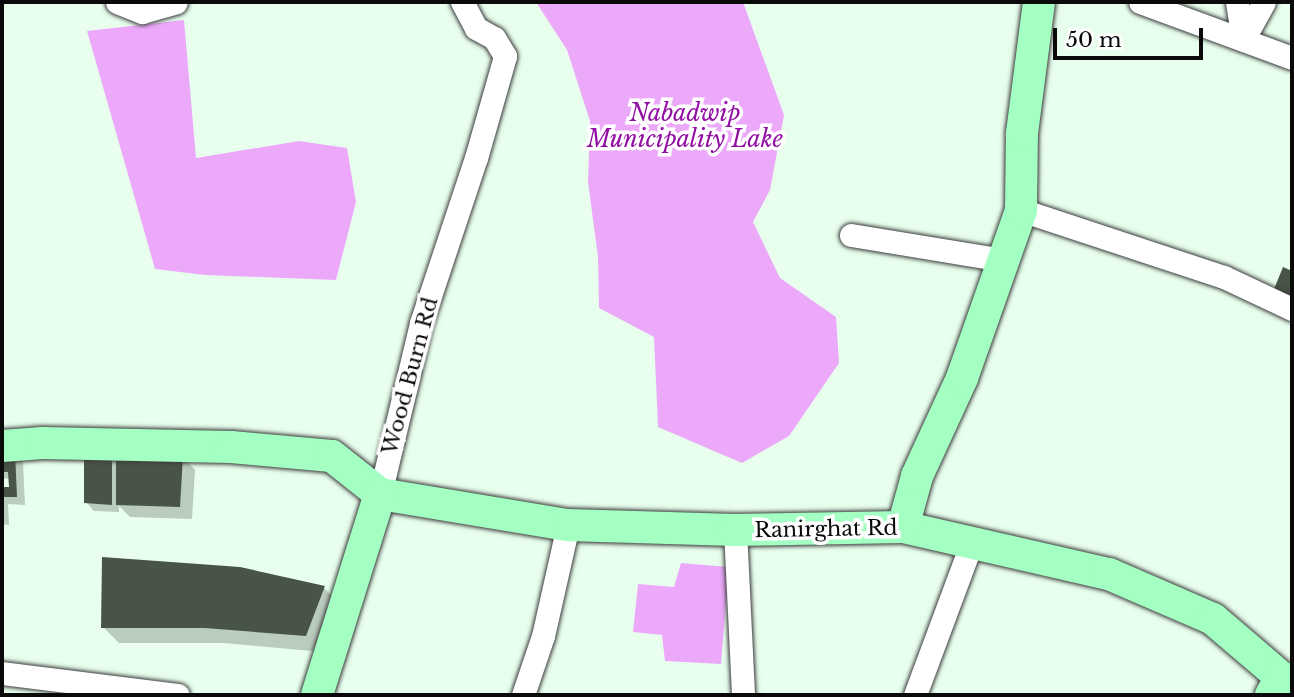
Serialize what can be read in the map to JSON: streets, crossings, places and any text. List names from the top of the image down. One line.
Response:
{"streets":{"street":["Wood Burn Rd","Ranirghat Rd"]},"crossings":[["Wood Burn Rd","Ranirghat Rd"]],"water":["Nabadwip Municipality Lake"],"scale_bar":"50 m"}
